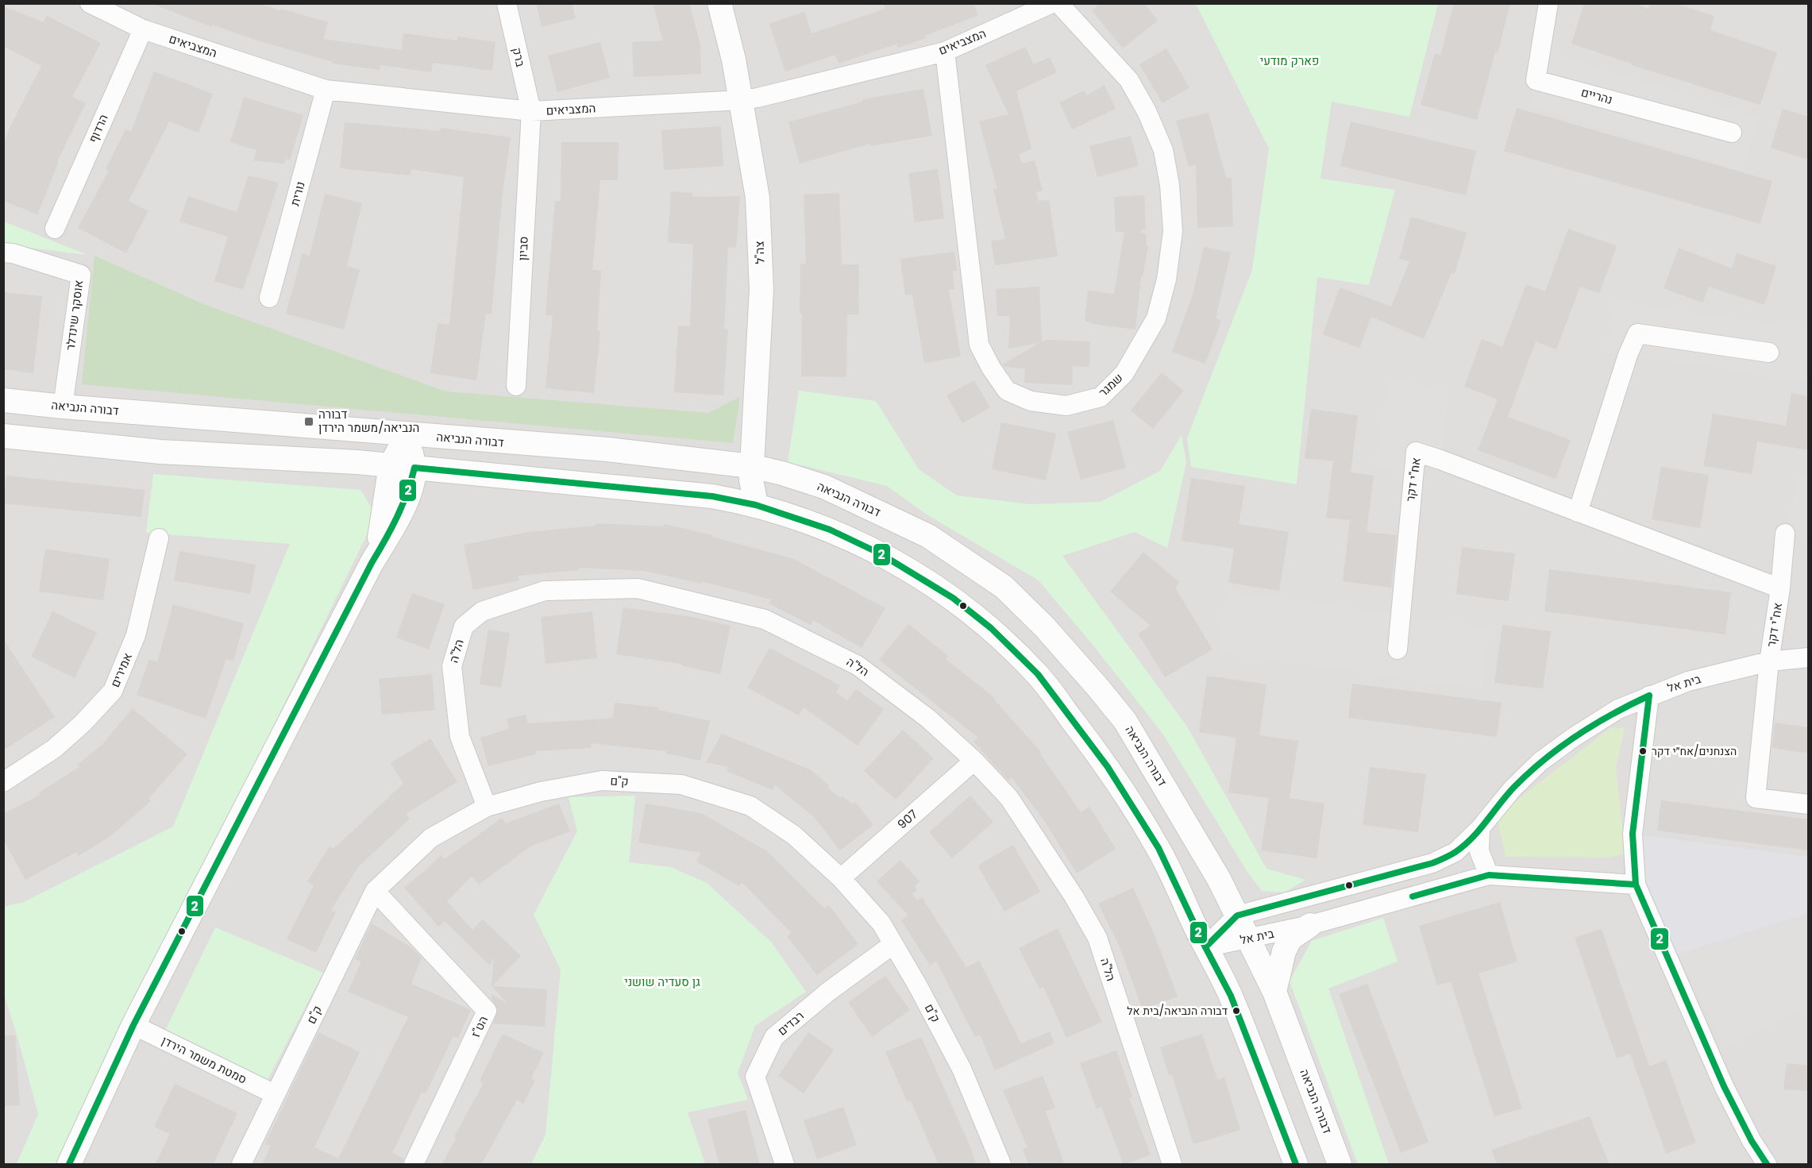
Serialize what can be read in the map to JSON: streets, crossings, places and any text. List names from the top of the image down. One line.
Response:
{"streets":{"street":["המצביאים","ברק","נהריים","הרדוף","נורית","סביון","צה\"ל","אוסקר שינדלר","שמגר","דבורה הנביאה","אח\"י דקר","הל\"ה","אמירים","בית אל","ק\"ם","907","רבדים","הט\"ז","סמטת משמר הירדן"]},"crossings":[["המצביאים","ברק"],["המצביאים","הרדוף"],["המצביאים","נורית"],["המצביאים","סביון"],["המצביאים","צה\"ל"],["המצביאים","שמגר"],["ברק","סביון"],["צה\"ל","דבורה הנביאה"],["אוסקר שינדלר","דבורה הנביאה"],["דבורה הנביאה","בית אל"],["אח\"י דקר","בית אל"],["הל\"ה","ק\"ם"],["הל\"ה","907"],["ק\"ם","907"],["ק\"ם","רבדים"],["ק\"ם","הט\"ז"],["ק\"ם","סמטת משמר הירדן"]],"parks":["פארק מודעי","גן סעדיה שושני"],"places":{"transit":["דבורה הנביאה/משמר הירדן"],"other":["הצנחנים/אח״י דקר","דבורה הנביאה/בית אל"]},"lines":["transit line 2"]}
